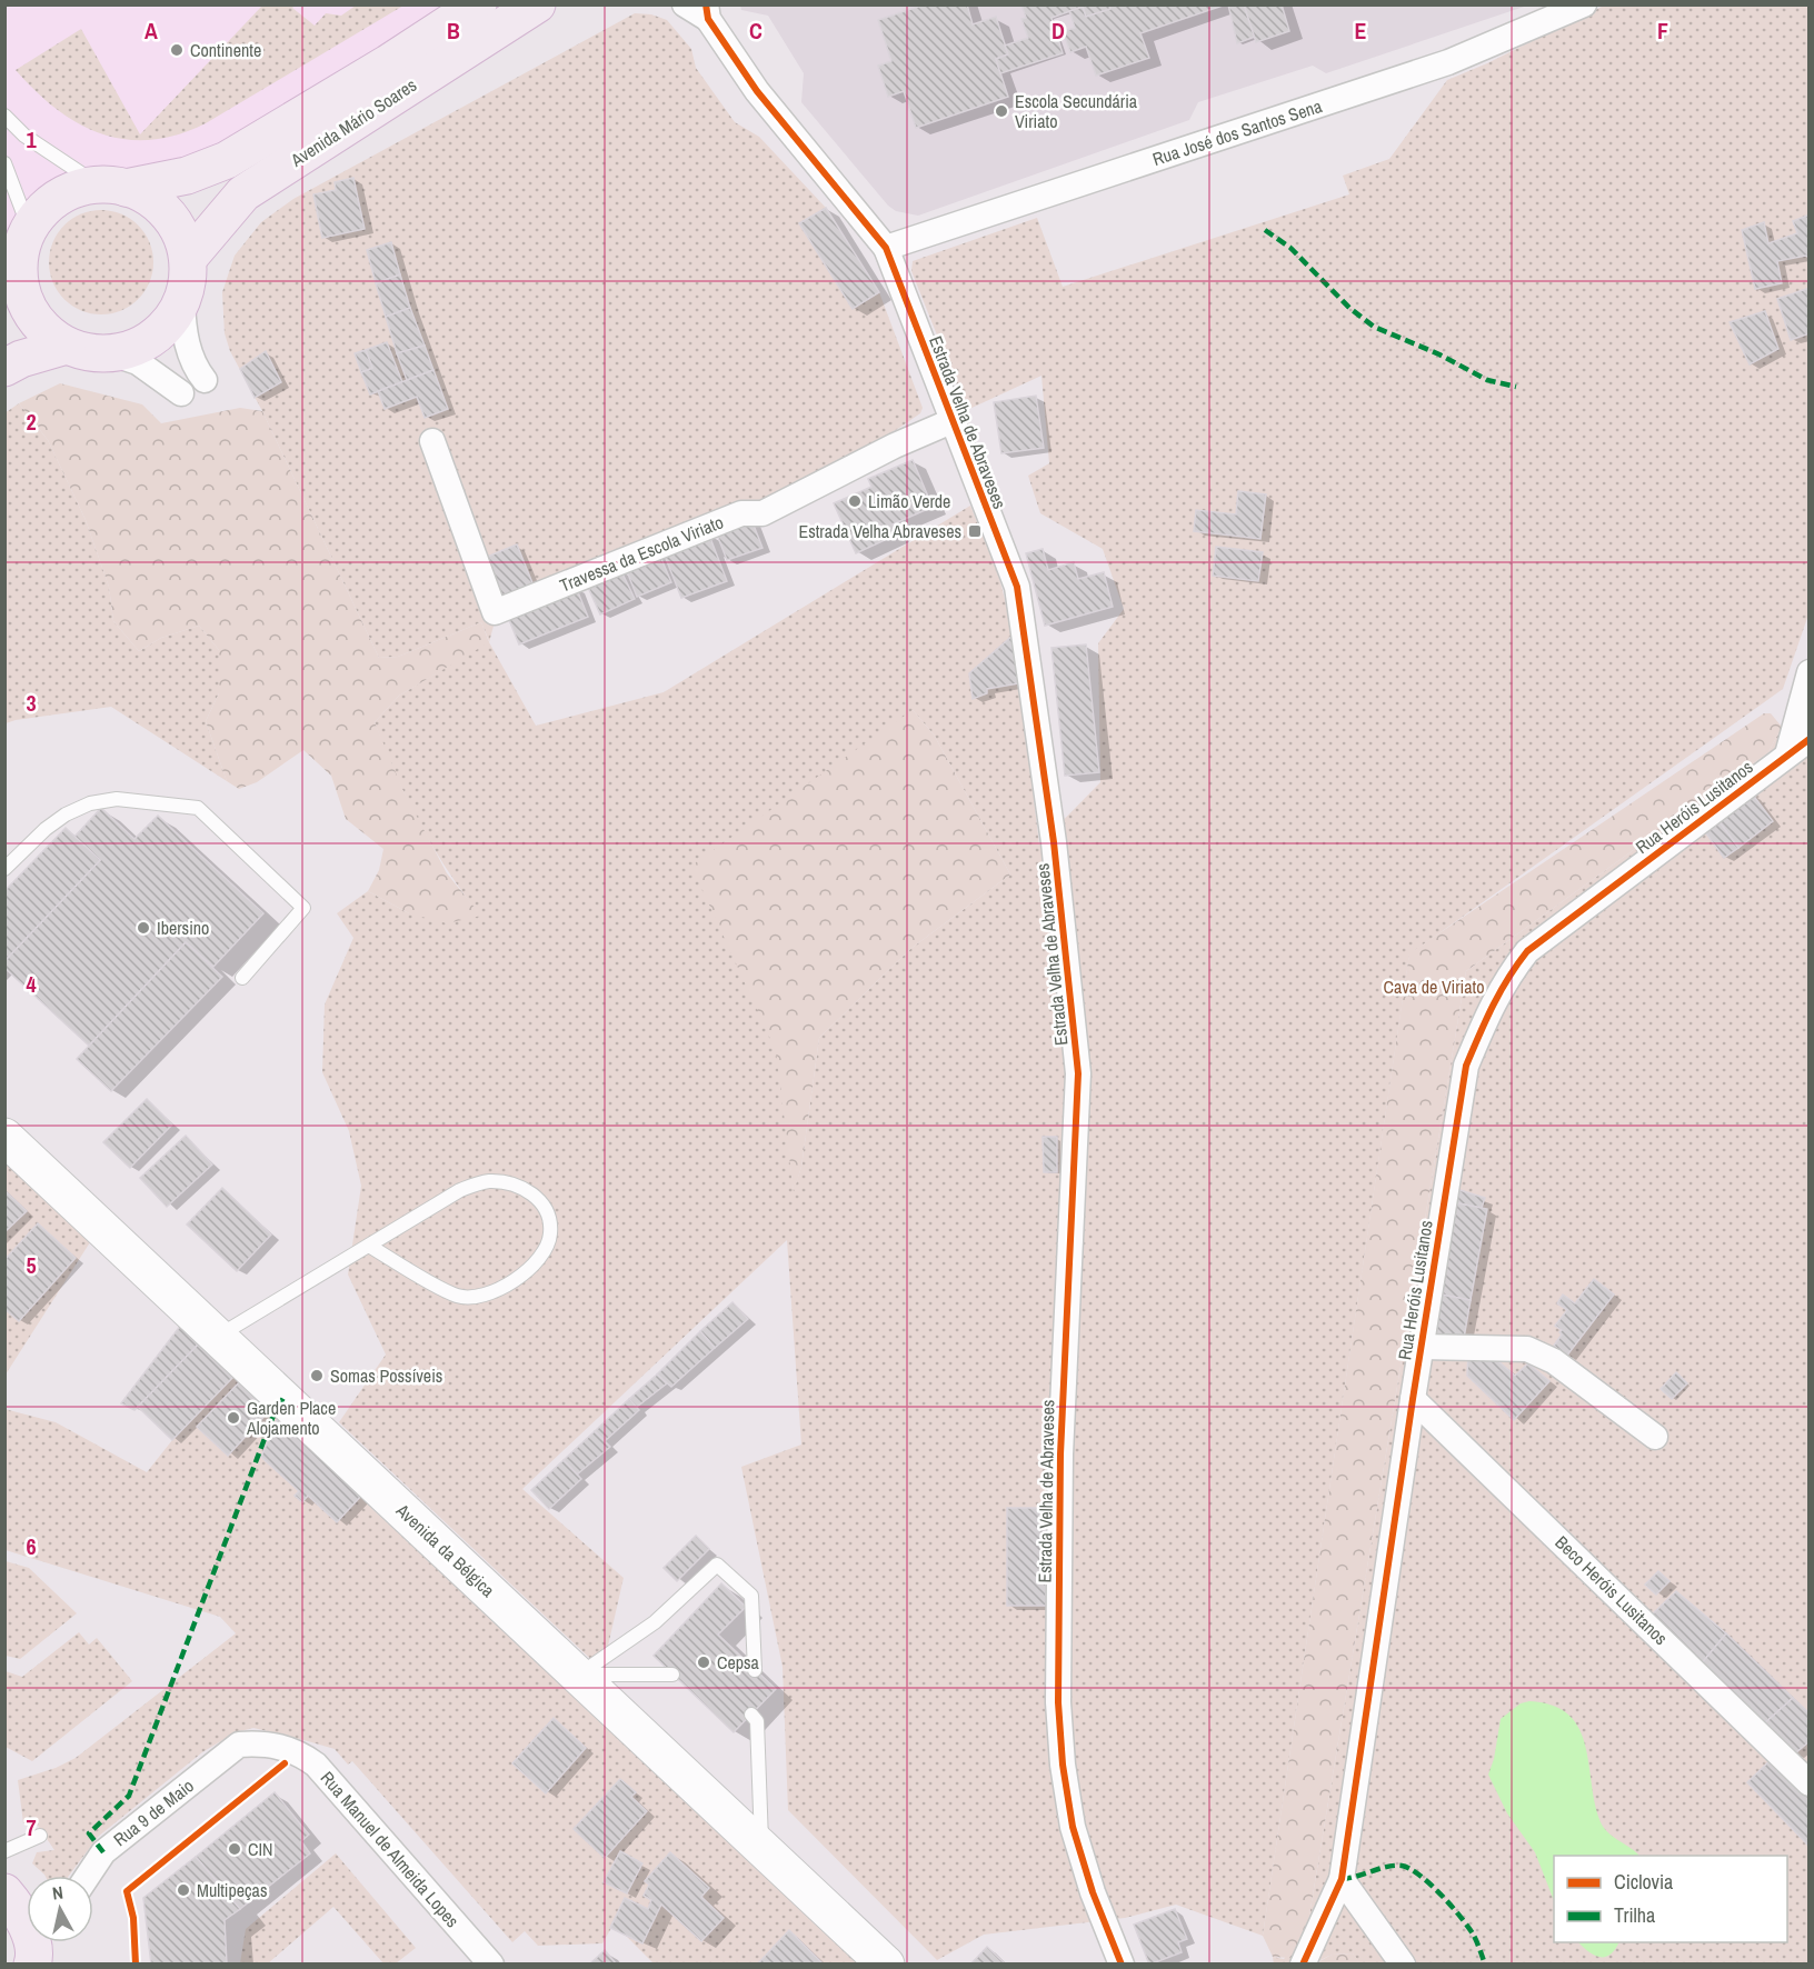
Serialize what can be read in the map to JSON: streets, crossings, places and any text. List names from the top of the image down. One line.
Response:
{"streets":{"main road":["Avenida Mário Soares","Avenida da Bélgica"],"street":["Rua José dos Santos Sena","Estrada Velha de Abraveses","Travessa da Escola Viriato","Rua Heróis Lusitanos","Beco Heróis Lusitanos","Rua 9 de Maio","Rua Manuel de Almeida Lopes"]},"crossings":[["Rua José dos Santos Sena","Estrada Velha de Abraveses"],["Estrada Velha de Abraveses","Travessa da Escola Viriato"],["Rua Heróis Lusitanos","Beco Heróis Lusitanos"],["Rua 9 de Maio","Rua Manuel de Almeida Lopes"]],"parks":["Cava de Viriato"],"places":{"other":["Continente","Escola Secundária Viriato","Limão Verde","Ibersino","Somas Possíveis","Garden Place Alojamento","Cepsa","CIN","Multipeças"],"transit":["Estrada Velha Abraveses"]},"legend":["Ciclovia","Trilha"],"north":"top","grid":{"columns":["A","B","C","D","E","F"],"rows":["1","2","3","4","5","6","7"]}}
